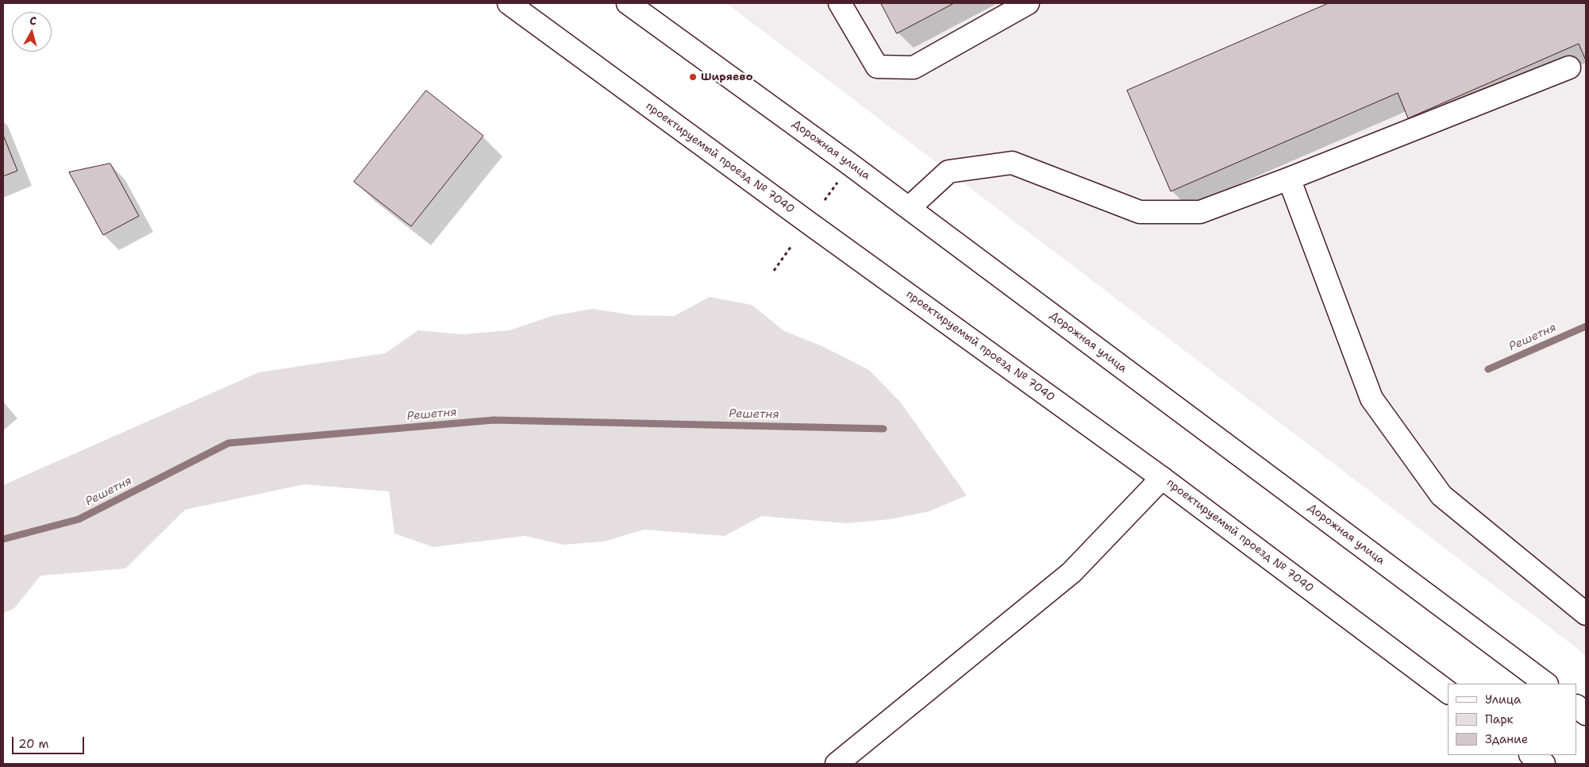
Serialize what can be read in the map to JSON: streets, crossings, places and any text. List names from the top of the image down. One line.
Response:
{"streets":{"street":["Дорожная улица","проектируемый проезд № 7040"]},"water":["Решетня"],"places":["Ширяево"],"legend":["Улица","Парк","Здание"],"scale_bar":"20 m","north":"top"}
